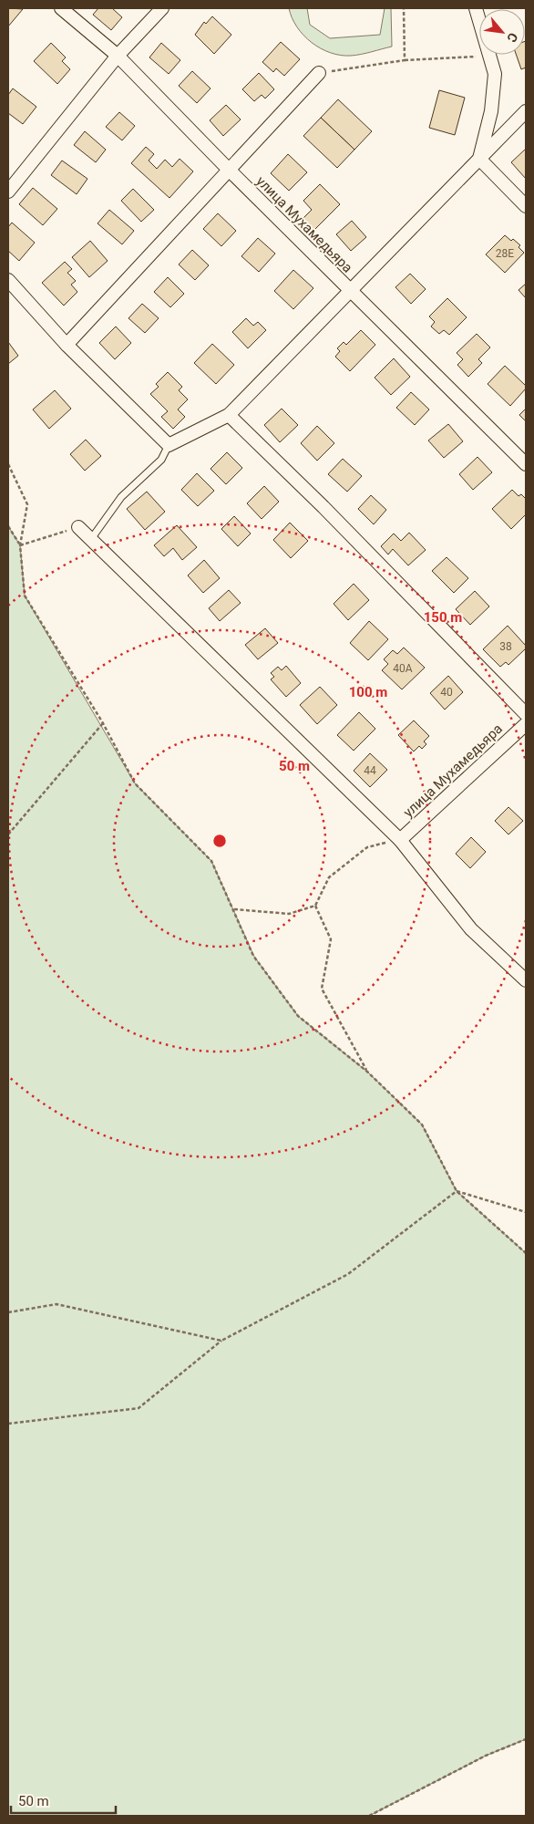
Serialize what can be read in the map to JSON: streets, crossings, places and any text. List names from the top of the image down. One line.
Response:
{"streets":{"street":["улица Мухамедьяра"]},"house_numbers":["28Е","38","40А","40","44"],"scale_bar":"50 m","north":"bottom right","rings":["150 m","100 m","50 m"]}
